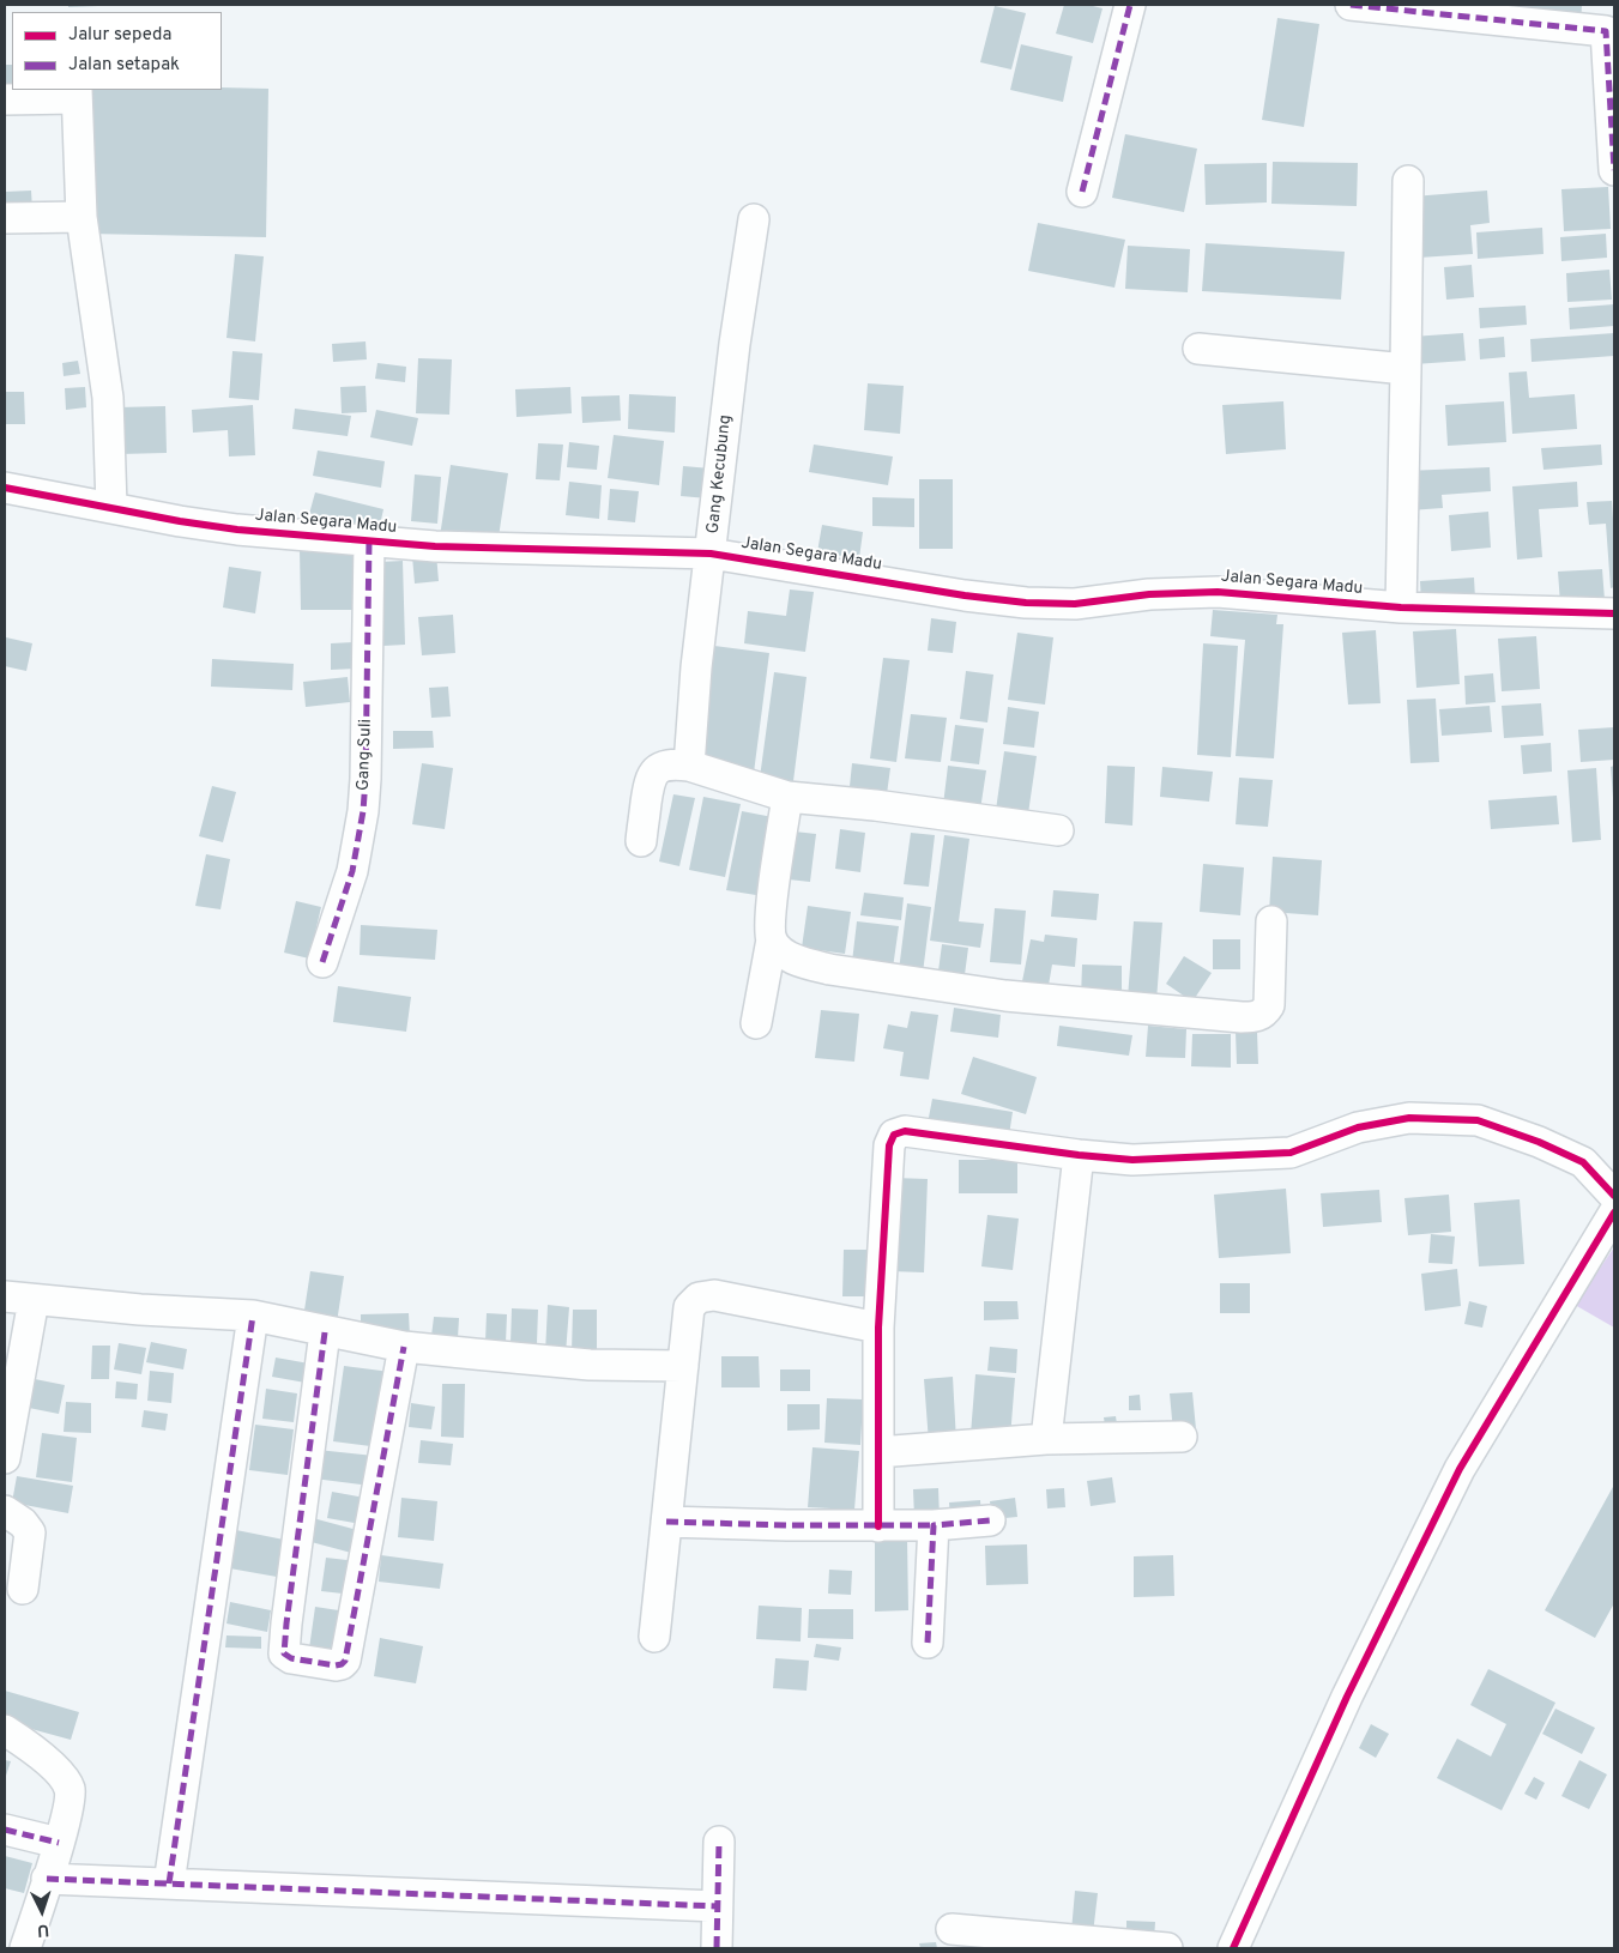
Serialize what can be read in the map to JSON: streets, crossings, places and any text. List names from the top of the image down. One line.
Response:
{"streets":{"street":["Gang Kecubung","Jalan Segara Madu","Gang Suli"]},"crossings":[["Gang Kecubung","Jalan Segara Madu"],["Jalan Segara Madu","Gang Suli"]],"legend":["Jalur sepeda","Jalan setapak"],"north":"bottom"}
